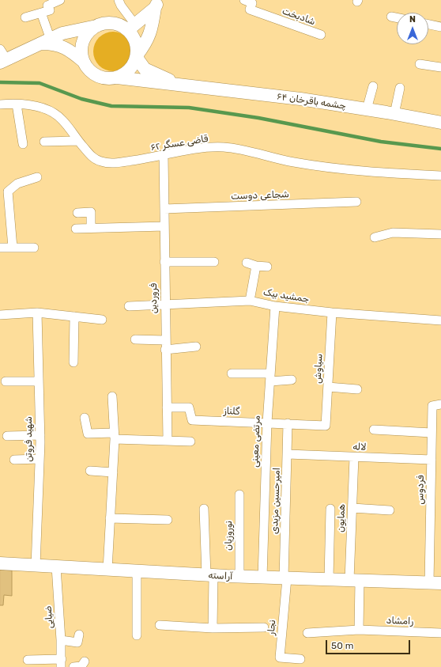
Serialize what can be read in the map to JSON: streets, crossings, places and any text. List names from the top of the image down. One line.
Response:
{"streets":{"street":["شادبخت","چشمه باقرخان ۶۴","قاضی عسگر ۶۲","شجاعی دوست","جمشید بیک","فروردین","سیاوش","گلناز","شهید فروتن","مرتضی معینی","لاله","فردوس","امیرحسین مزیدی","همایون","نوروزیان","آراسته","ضیایی","رامشاد","نجار"]},"crossings":[["قاضی عسگر ۶۲","فروردین"],["شجاعی دوست","فروردین"],["جمشید بیک","فروردین"],["جمشید بیک","سیاوش"],["جمشید بیک","مرتضی معینی"],["فروردین","گلناز"],["سیاوش","گلناز"],["گلناز","مرتضی معینی"],["گلناز","امیرحسین مزیدی"],["شهید فروتن","آراسته"],["مرتضی معینی","آراسته"],["لاله","فردوس"],["لاله","امیرحسین مزیدی"],["لاله","همایون"],["فردوس","آراسته"],["امیرحسین مزیدی","آراسته"],["امیرحسین مزیدی","نجار"],["همایون","آراسته"],["نوروزیان","آراسته"],["آراسته","ضیایی"],["آراسته","نجار"]],"scale_bar":"50 m","north":"top"}
